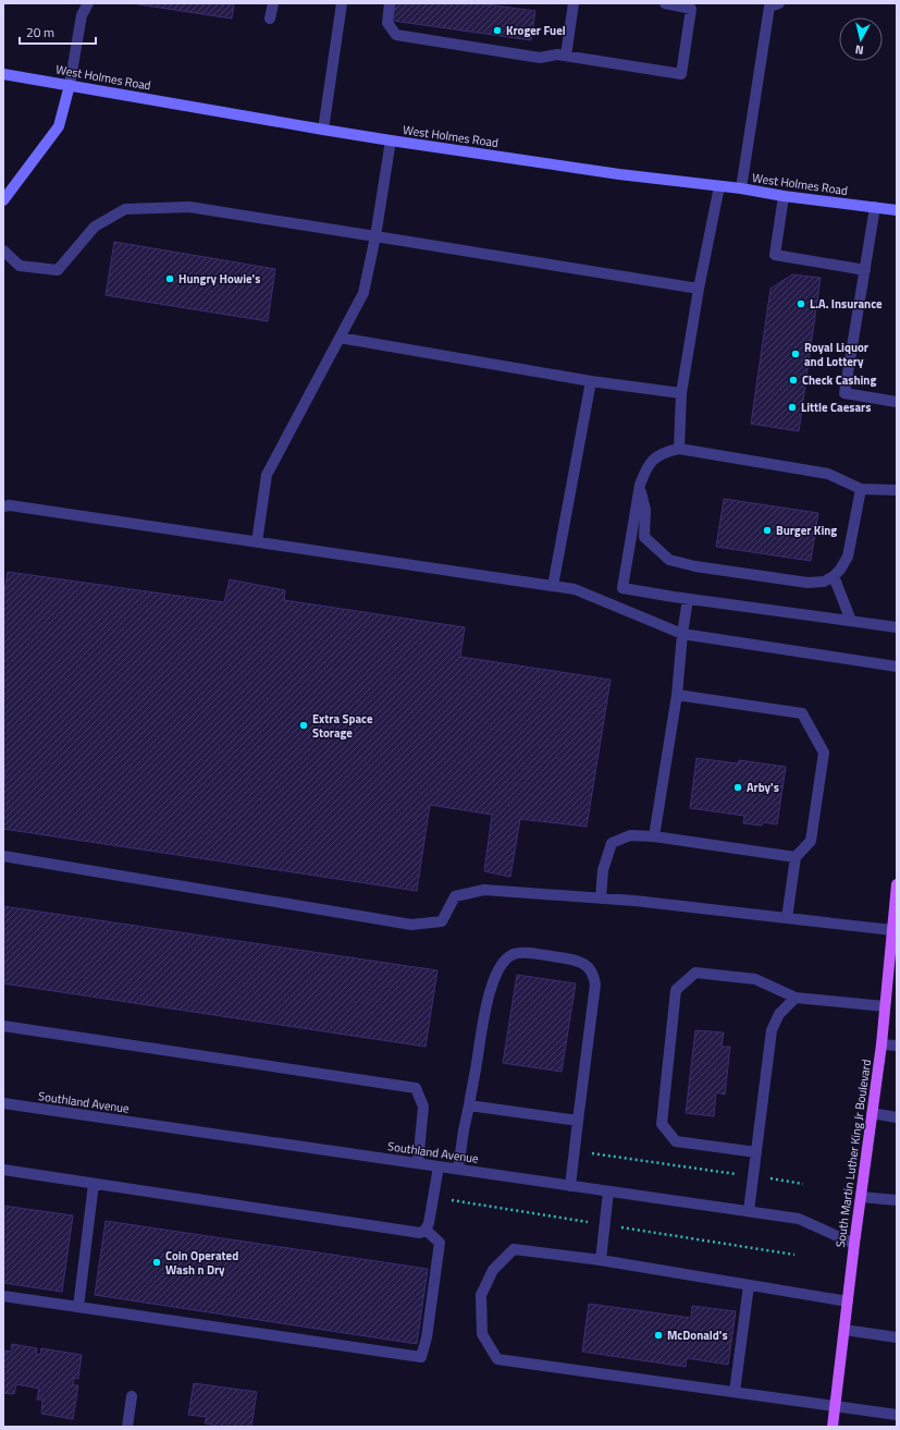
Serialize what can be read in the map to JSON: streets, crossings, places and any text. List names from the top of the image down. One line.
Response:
{"streets":{"main road":["South Martin Luther King Jr Boulevard"],"street":["West Holmes Road","Southland Avenue"]},"crossings":[["Southland Avenue","South Martin Luther King Jr Boulevard"]],"places":["Kroger Fuel","Hungry Howie's","L.A. Insurance","Royal Liquor and Lottery","Check Cashing","Little Caesars","Burger King","Extra Space Storage","Arby's","Coin Operated Wash n Dry","McDonald's"],"scale_bar":"20 m","north":"bottom"}
